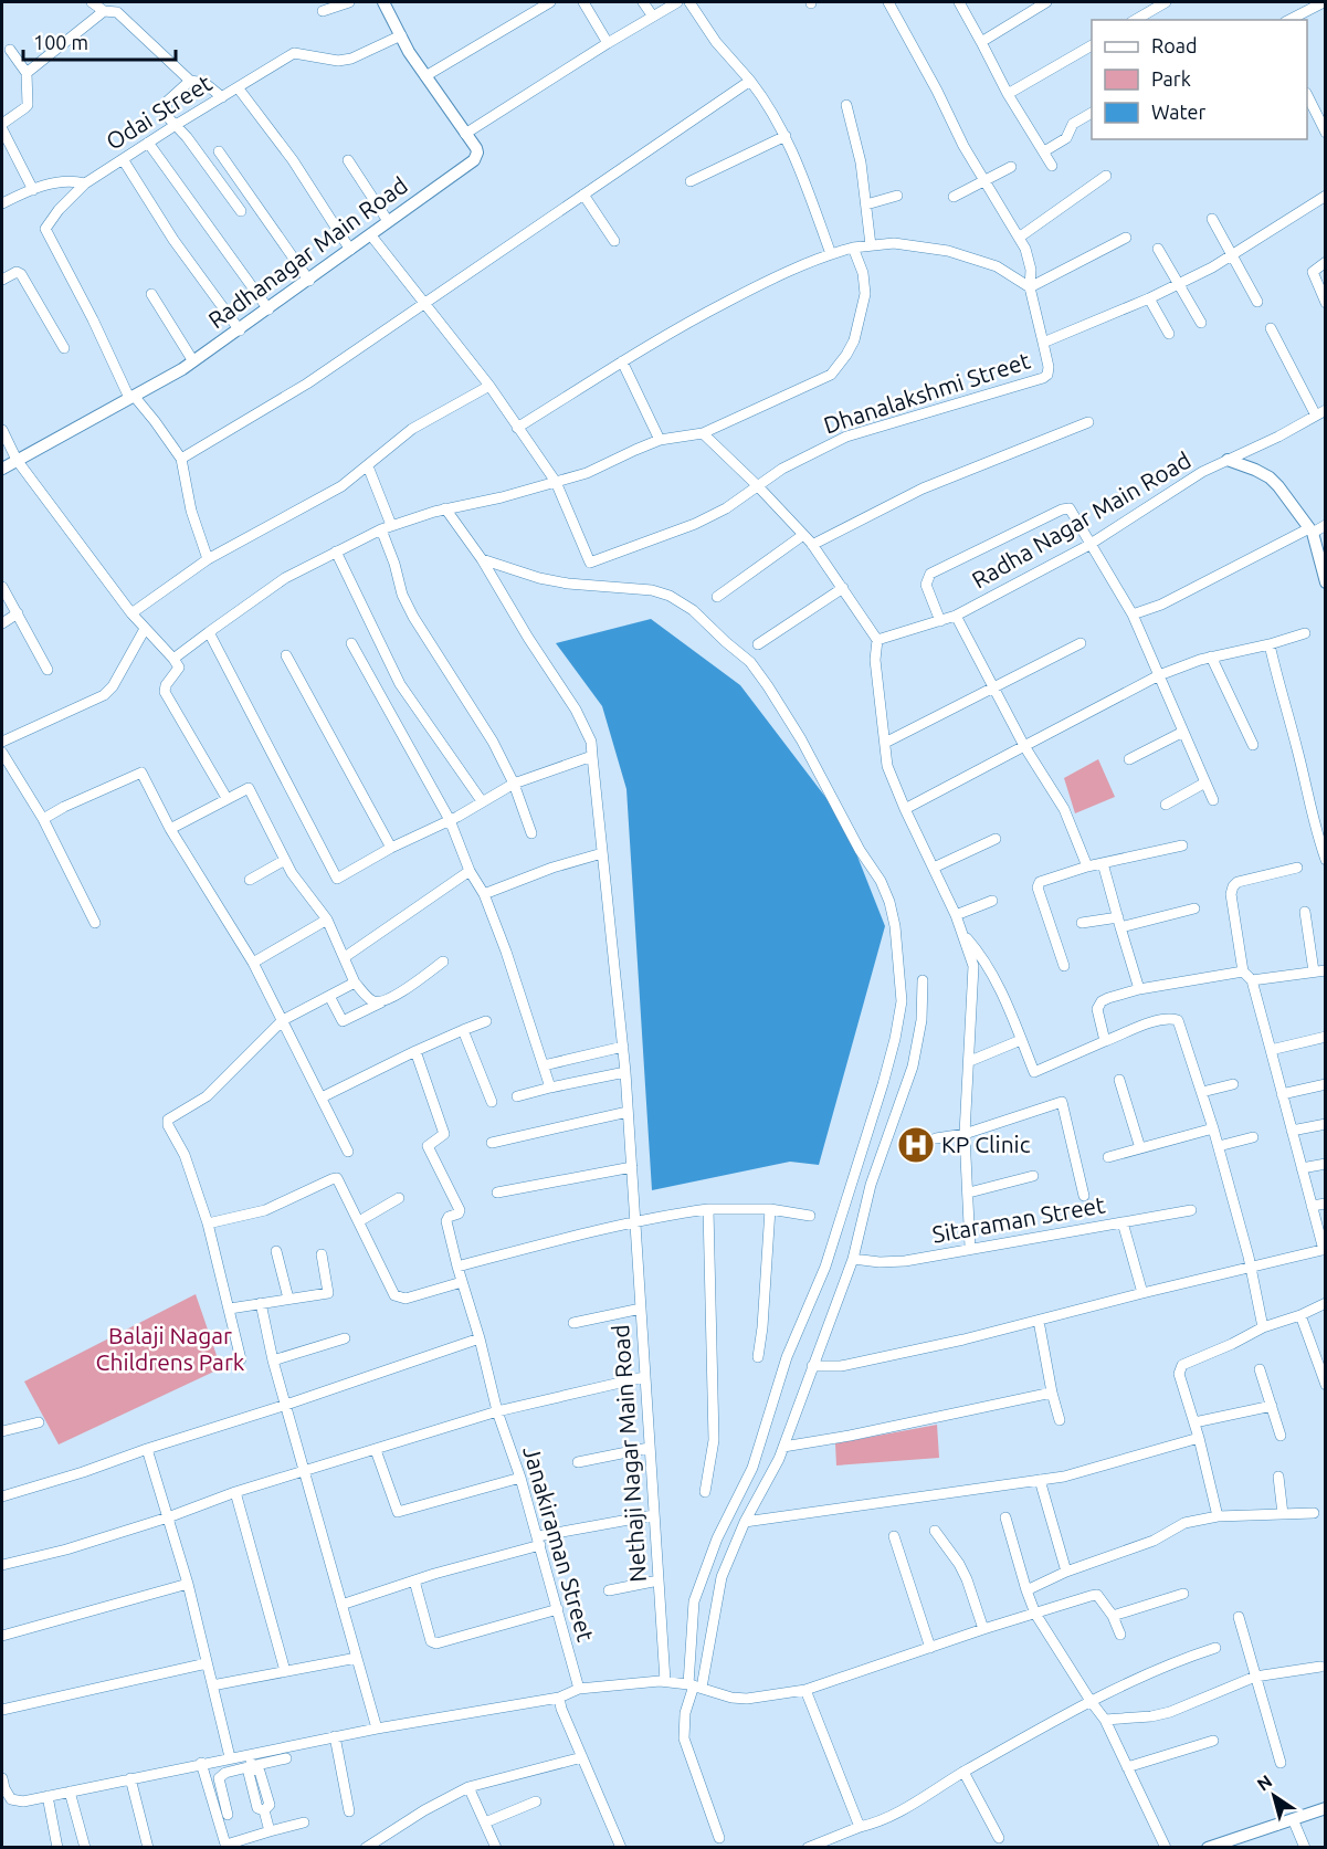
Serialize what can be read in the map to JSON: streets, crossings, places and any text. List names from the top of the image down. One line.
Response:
{"streets":{"street":["Odai Street","Radhanagar Main Road","Dhanalakshmi Street","Radha Nagar Main Road","Sitaraman Street","Nethaji Nagar Main Road","Janakiraman Street"]},"crossings":[["Odai Street","Radhanagar Main Road"]],"parks":["Balaji Nagar Childrens Park"],"places":{"hospital":["KP Clinic"]},"legend":["Road","Park","Water"],"scale_bar":"100 m","north":"top left"}
